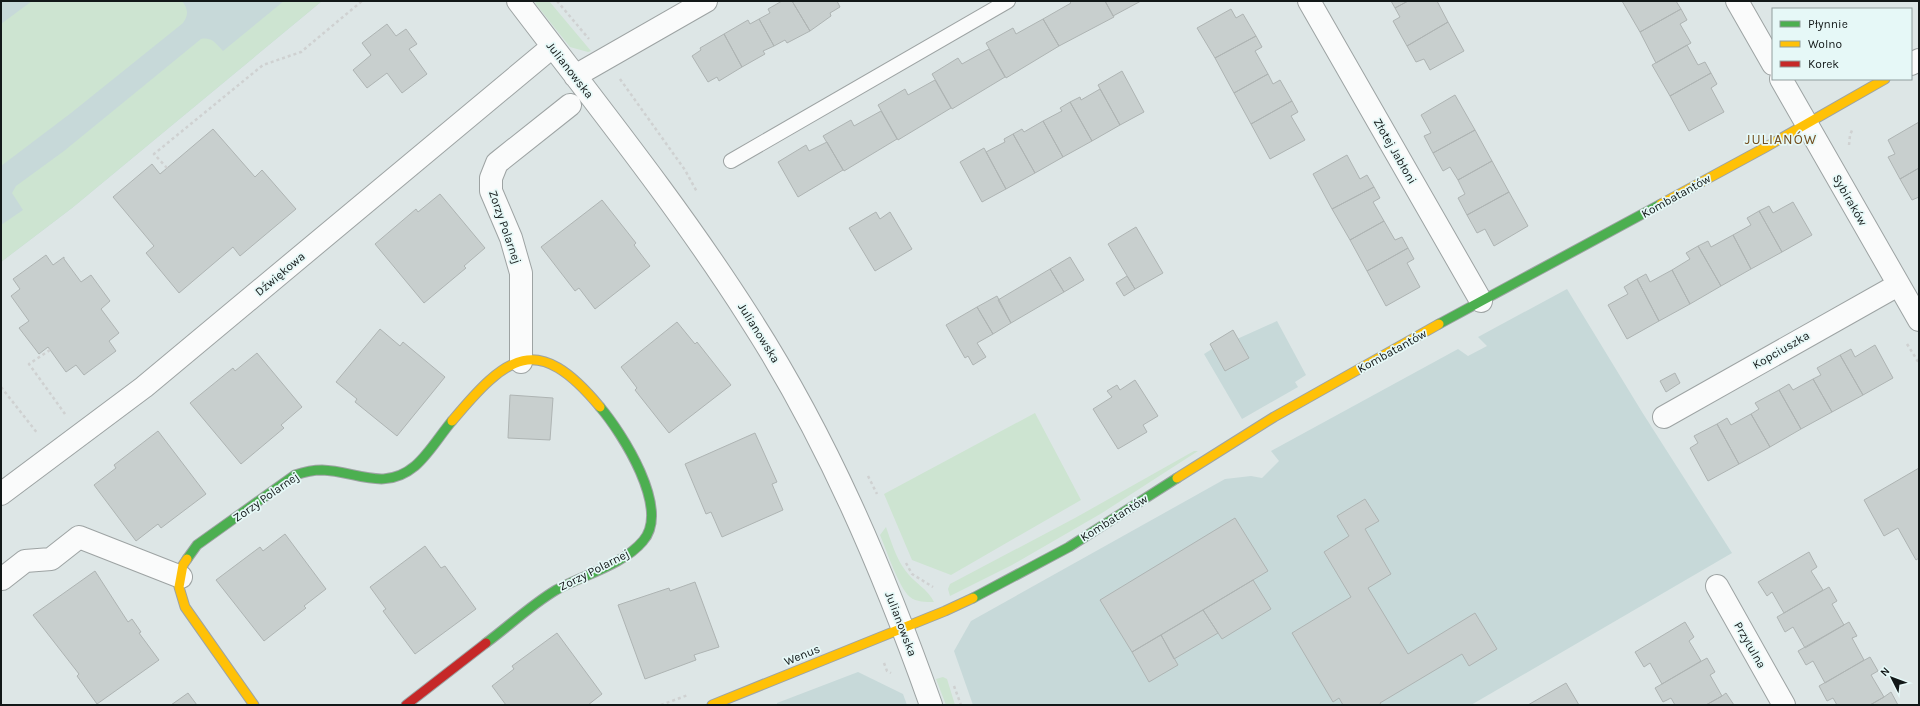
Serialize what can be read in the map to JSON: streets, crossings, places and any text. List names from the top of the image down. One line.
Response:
{"streets":{"street":["Julianowska","Złotej Jabłoni","Kombatantów","Sybiraków","Zorzy Polarnej","Dźwiękowa","Kopciuszka","Przytulna","Wenus"]},"crossings":[["Julianowska","Kombatantów"],["Julianowska","Dźwiękowa"],["Julianowska","Wenus"],["Złotej Jabłoni","Kombatantów"],["Kombatantów","Sybiraków"],["Kombatantów","Wenus"],["Sybiraków","Kopciuszka"]],"districts":["JULIANÓW"],"legend":["Płynnie","Wolno","Korek"],"north":"top left"}
